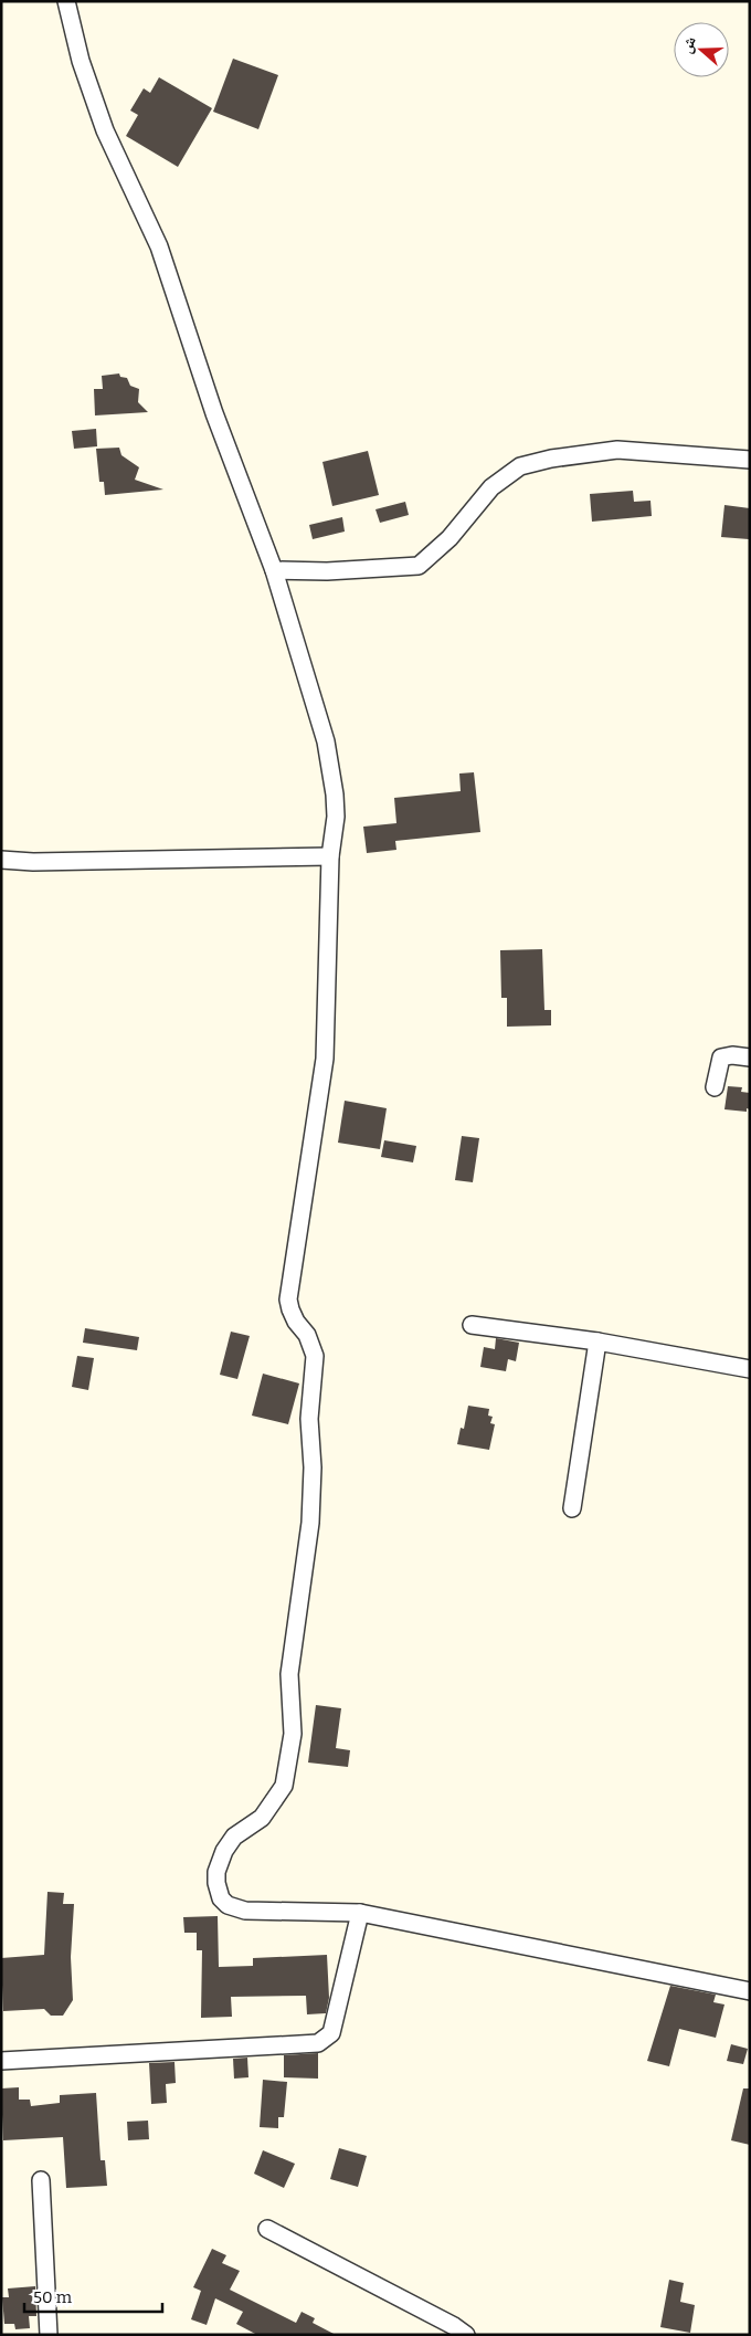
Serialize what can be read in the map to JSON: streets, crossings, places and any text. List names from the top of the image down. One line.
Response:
{"scale_bar":"50 m","north":"left"}
